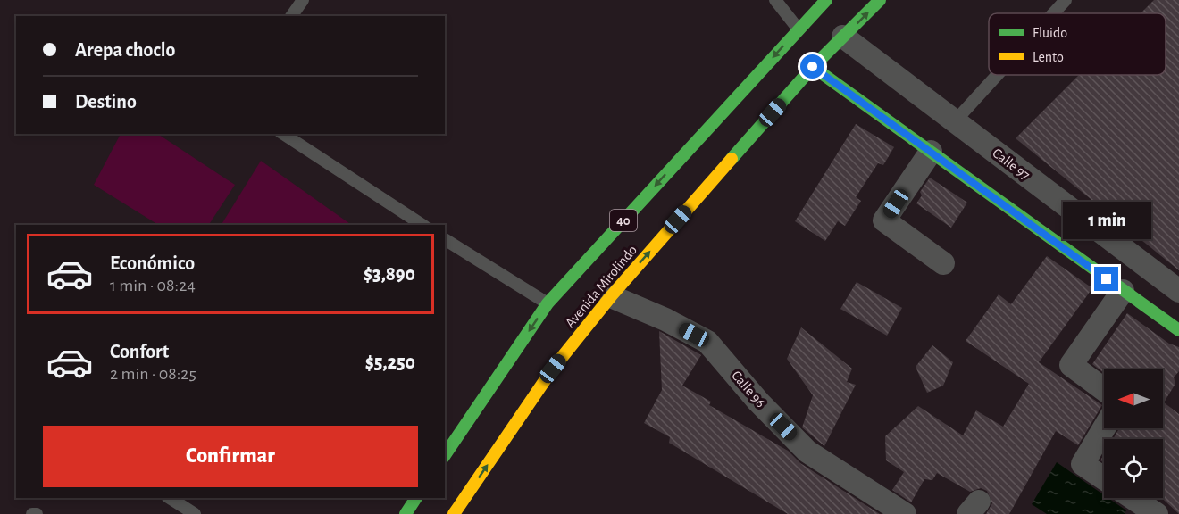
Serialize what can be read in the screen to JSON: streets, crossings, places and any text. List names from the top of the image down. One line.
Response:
{"streets":{"main road":["40","Avenida Mirolindo"],"street":["Calle 97","Calle 96"]},"crossings":[["Calle 97","Avenida Mirolindo"],["Avenida Mirolindo","Calle 96"]],"legend":["Fluido","Lento"],"north":"left","page":{"banner":["Arepa choclo","Destino"],"bubble":"1 min","list":[{"name":"Económico","note":"1 min · 08:24","value":"$3,890"},{"name":"Confort","note":"2 min · 08:25","value":"$5,250"}],"buttons":"Confirmar"}}
